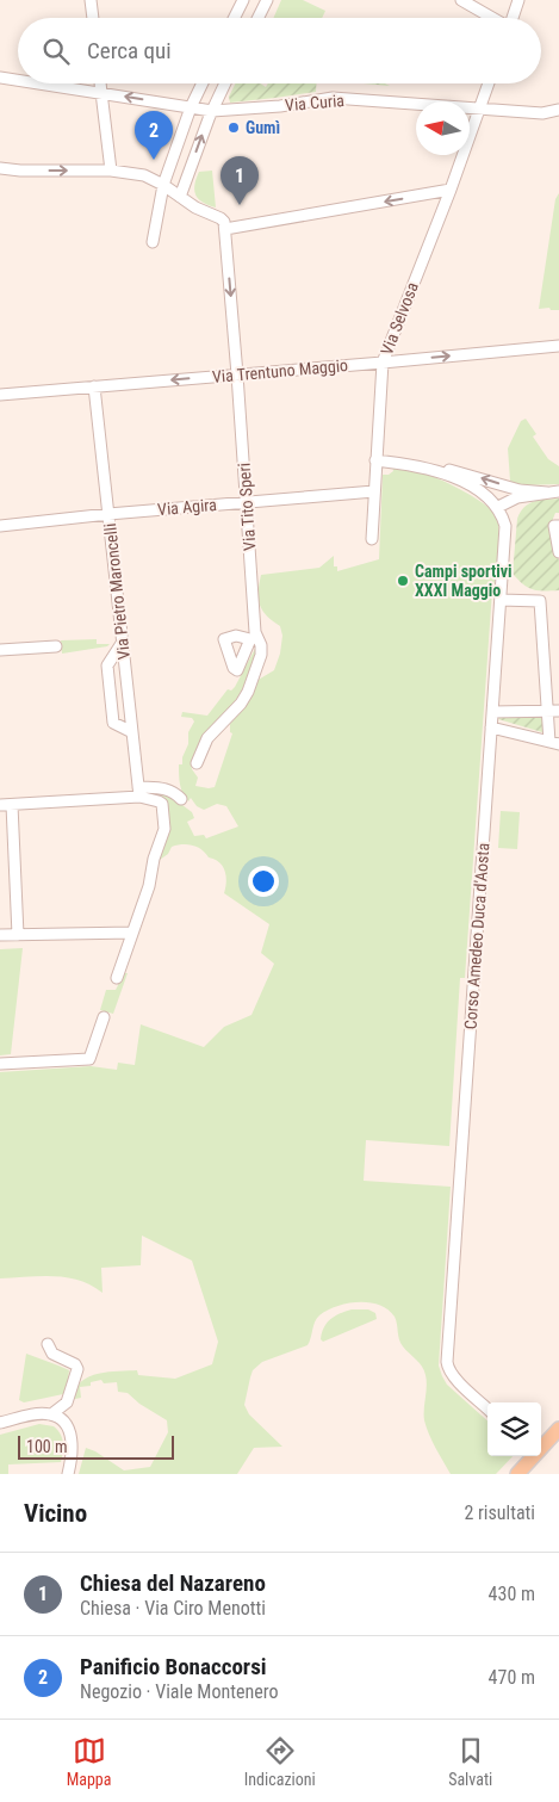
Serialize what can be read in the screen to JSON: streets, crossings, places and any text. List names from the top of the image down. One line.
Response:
{"streets":{"street":["Via Curia","Via Selvosa","Via Trentuno Maggio","Via Agira","Via Tito Speri","Via Pietro Maroncelli","Corso Amedeo Duca d'Aosta"]},"crossings":[["Via Curia","Via Selvosa"],["Via Selvosa","Via Trentuno Maggio"],["Via Selvosa","Via Agira"],["Via Trentuno Maggio","Via Tito Speri"],["Via Trentuno Maggio","Via Pietro Maroncelli"],["Via Agira","Via Tito Speri"],["Via Agira","Via Pietro Maroncelli"]],"places":["Gumì","Campi sportivi XXXI Maggio"],"scale_bar":"100 m","north":"left","page":{"search":"Cerca qui","pins":["2","1"],"scale":"100 m","heading":["Vicino","2 risultati"],"list":[{"mark":"1","name":"Chiesa del Nazareno","note":"Chiesa · Via Ciro Menotti","value":"430 m"},{"mark":"2","name":"Panificio Bonaccorsi","note":"Negozio · Viale Montenero","value":"470 m"}],"nav":["Mappa","Indicazioni","Salvati"]}}
